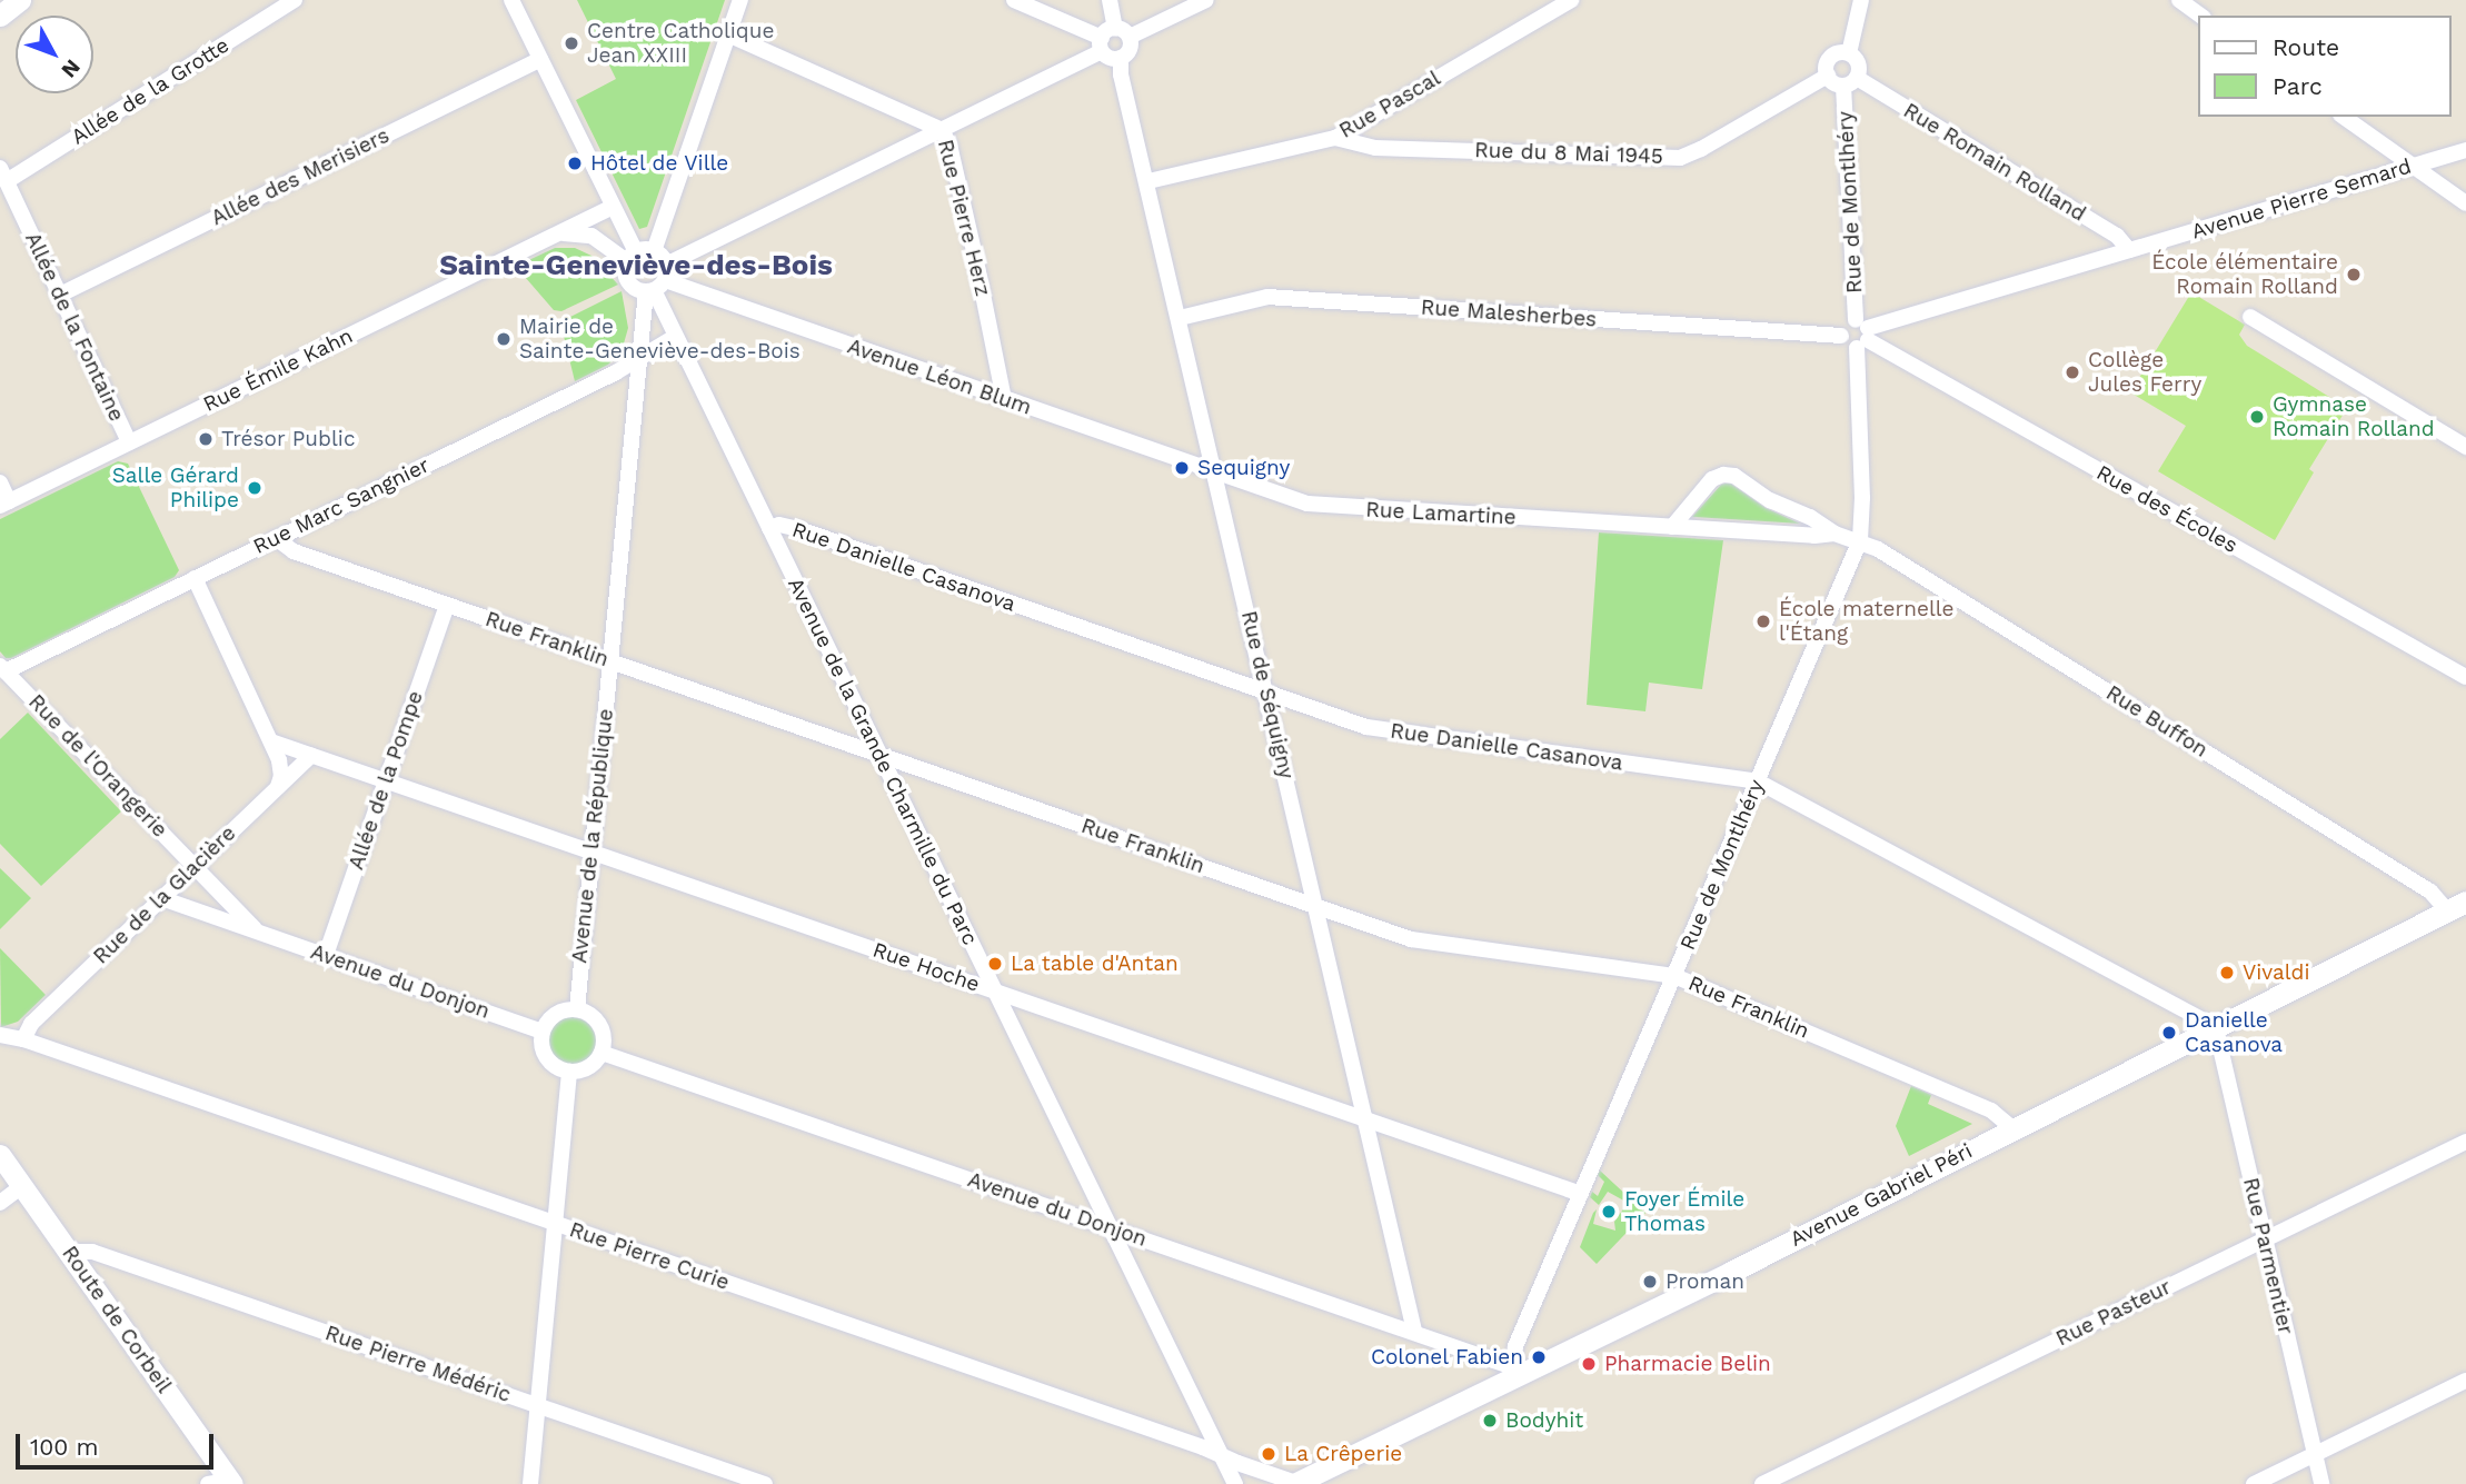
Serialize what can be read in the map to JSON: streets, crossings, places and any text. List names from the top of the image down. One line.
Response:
{"streets":{"street":["Allée de la Grotte","Rue Pascal","Rue du 8 Mai 1945","Rue Romain Rolland","Allée des Merisiers","Avenue Pierre Semard","Rue de Montlhéry","Rue Pierre Herz","Rue Malesherbes","Allée de la Fontaine","Rue Émile Kahn","Avenue Léon Blum","Rue Marc Sangnier","Rue des Écoles","Rue Lamartine","Rue Danielle Casanova","Rue Franklin","Rue de Séquigny","Rue Buffon","Avenue de la Grande Charmille du Parc","Rue de l'Orangerie","Allée de la Pompe","Avenue de la République","Rue de la Glacière","Rue Hoche","Avenue du Donjon","Avenue Gabriel Péri","Rue Pierre Curie","Rue Parmentier","Rue Pasteur","Route de Corbeil","Rue Pierre Médéric"]},"crossings":[["Allée de la Grotte","Allée de la Fontaine"],["Rue Pascal","Rue du 8 Mai 1945"],["Rue Pascal","Rue de Séquigny"],["Rue du 8 Mai 1945","Rue Romain Rolland"],["Rue du 8 Mai 1945","Rue de Montlhéry"],["Rue Romain Rolland","Avenue Pierre Semard"],["Rue Romain Rolland","Rue de Montlhéry"],["Allée des Merisiers","Allée de la Fontaine"],["Avenue Pierre Semard","Rue de Montlhéry"],["Avenue Pierre Semard","Rue Malesherbes"],["Avenue Pierre Semard","Rue des Écoles"],["Rue de Montlhéry","Rue Malesherbes"],["Rue de Montlhéry","Rue des Écoles"],["Rue de Montlhéry","Rue Lamartine"],["Rue de Montlhéry","Rue Danielle Casanova"],["Rue de Montlhéry","Rue Franklin"],["Rue de Montlhéry","Rue Buffon"],["Rue de Montlhéry","Rue Hoche"],["Rue de Montlhéry","Avenue du Donjon"],["Rue de Montlhéry","Avenue Gabriel Péri"],["Rue Pierre Herz","Avenue Léon Blum"],["Rue Malesherbes","Rue des Écoles"],["Rue Malesherbes","Rue de Séquigny"],["Allée de la Fontaine","Rue Émile Kahn"],["Avenue Léon Blum","Rue Lamartine"],["Avenue Léon Blum","Rue de Séquigny"],["Avenue Léon Blum","Avenue de la Grande Charmille du Parc"],["Avenue Léon Blum","Avenue de la République"],["Rue Marc Sangnier","Rue Franklin"],["Rue Marc Sangnier","Avenue de la Grande Charmille du Parc"],["Rue Marc Sangnier","Rue de l'Orangerie"],["Rue Marc Sangnier","Avenue de la République"],["Rue Lamartine","Rue de Séquigny"],["Rue Lamartine","Rue Buffon"],["Rue Danielle Casanova","Rue de Séquigny"],["Rue Danielle Casanova","Avenue de la Grande Charmille du Parc"],["Rue Danielle Casanova","Avenue Gabriel Péri"],["Rue Danielle Casanova","Rue Parmentier"],["Rue Franklin","Rue de Séquigny"],["Rue Franklin","Avenue de la Grande Charmille du Parc"],["Rue Franklin","Allée de la Pompe"],["Rue Franklin","Avenue de la République"],["Rue Franklin","Avenue Gabriel Péri"],["Rue de Séquigny","Rue Hoche"],["Rue de Séquigny","Avenue du Donjon"],["Rue Buffon","Avenue Gabriel Péri"],["Avenue de la Grande Charmille du Parc","Avenue de la République"],["Avenue de la Grande Charmille du Parc","Rue Hoche"],["Avenue de la Grande Charmille du Parc","Avenue du Donjon"],["Avenue de la Grande Charmille du Parc","Rue Pierre Curie"],["Rue de l'Orangerie","Rue de la Glacière"],["Rue de l'Orangerie","Avenue du Donjon"],["Allée de la Pompe","Rue Hoche"],["Allée de la Pompe","Avenue du Donjon"],["Avenue de la République","Rue Hoche"],["Avenue de la République","Avenue du Donjon"],["Rue de la Glacière","Rue Hoche"],["Rue de la Glacière","Avenue du Donjon"],["Rue de la Glacière","Rue Pierre Curie"],["Avenue du Donjon","Avenue Gabriel Péri"],["Avenue Gabriel Péri","Rue Pierre Curie"],["Avenue Gabriel Péri","Rue Parmentier"],["Rue Parmentier","Rue Pasteur"],["Route de Corbeil","Rue Pierre Médéric"]],"districts":["Sainte-Geneviève-des-Bois"],"places":["Centre Catholique Jean XXIII","Hôtel de Ville","École élémentaire Romain Rolland","Mairie de Sainte-Geneviève-des-Bois","Collège Jules Ferry","Gymnase Romain Rolland","Trésor Public","Sequigny","Salle Gérard Philipe","École maternelle l'Étang","La table d'Antan","Vivaldi","Danielle Casanova","Foyer Émile Thomas","Proman","Colonel Fabien","Pharmacie Belin","Bodyhit","La Crêperie"],"legend":["Route","Parc"],"scale_bar":"100 m","north":"bottom right"}
